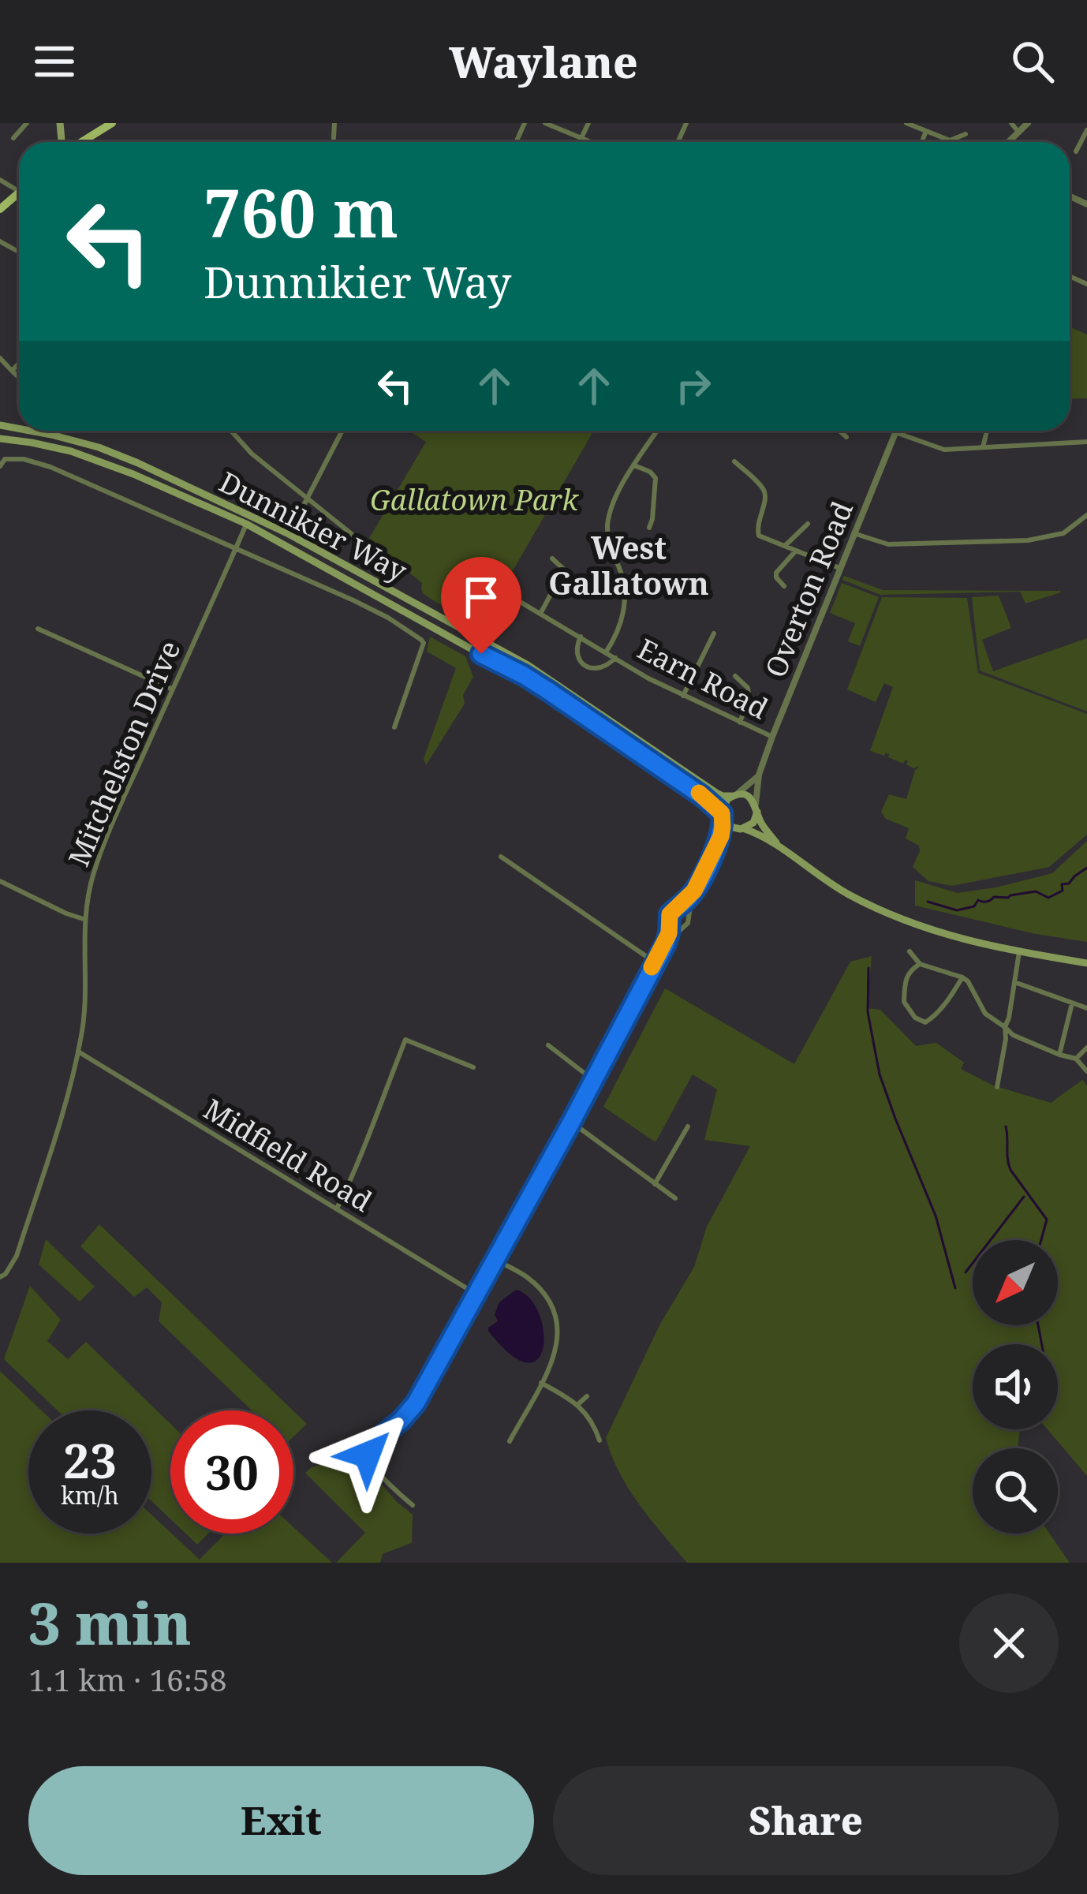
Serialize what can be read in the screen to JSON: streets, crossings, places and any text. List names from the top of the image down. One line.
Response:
{"streets":{"main road":["Dunnikier Way"],"street":["Overton Road","Earn Road","Mitchelston Drive","Midfield Road"]},"crossings":[["Dunnikier Way","Overton Road"],["Dunnikier Way","Mitchelston Drive"],["Overton Road","Earn Road"],["Mitchelston Drive","Midfield Road"]],"districts":["West Gallatown"],"parks":["Gallatown Park"],"north":"bottom left","page":{"header":"Waylane","turn":["760 m","Dunnikier Way"],"speed":"23 km/h","limit":"30","heading":["3 min","1.1 km · 16:58"],"buttons":["Exit","Share"]}}
